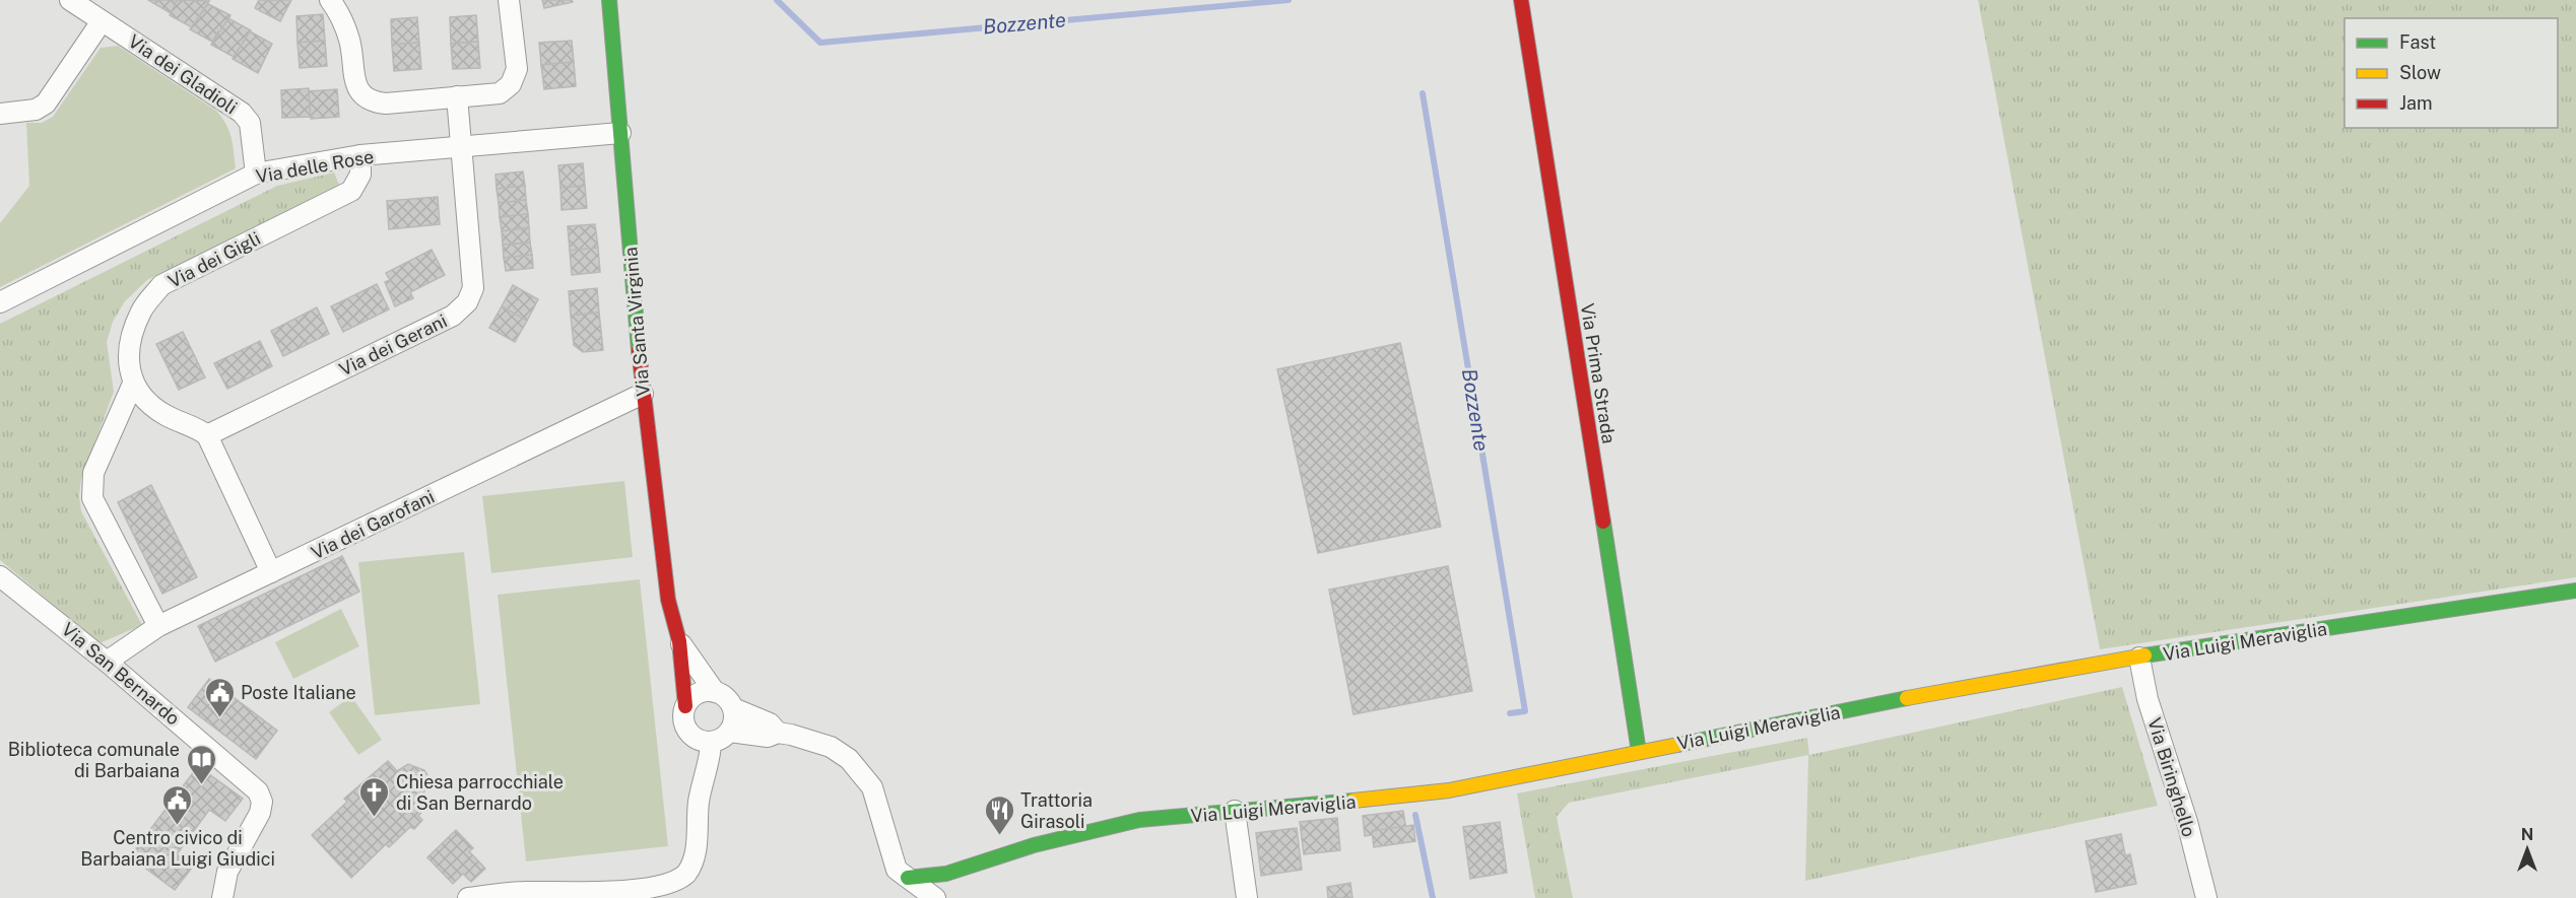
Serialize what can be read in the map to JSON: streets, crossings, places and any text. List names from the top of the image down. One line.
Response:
{"streets":{"street":["Via dei Gladioli","Via delle Rose","Via dei Gigli","Via Santa Virginia","Via dei Gerani","Via Prima Strada","Via dei Garofani","Via Luigi Meraviglia","Via San Bernardo","Via Biringhello"]},"crossings":[["Via dei Gladioli","Via delle Rose"],["Via delle Rose","Via dei Gigli"],["Via delle Rose","Via Santa Virginia"],["Via delle Rose","Via dei Gerani"],["Via Santa Virginia","Via dei Garofani"],["Via Prima Strada","Via Luigi Meraviglia"],["Via dei Garofani","Via San Bernardo"],["Via Luigi Meraviglia","Via Biringhello"]],"water":["Bozzente"],"places":{"public building":["Poste Italiane","Centro civico di Barbaiana Luigi Giudici"],"library":["Biblioteca comunale di Barbaiana"],"church":["Chiesa parrocchiale di San Bernardo"],"restaurant":["Trattoria Girasoli"]},"legend":["Fast","Slow","Jam"],"north":"top"}
